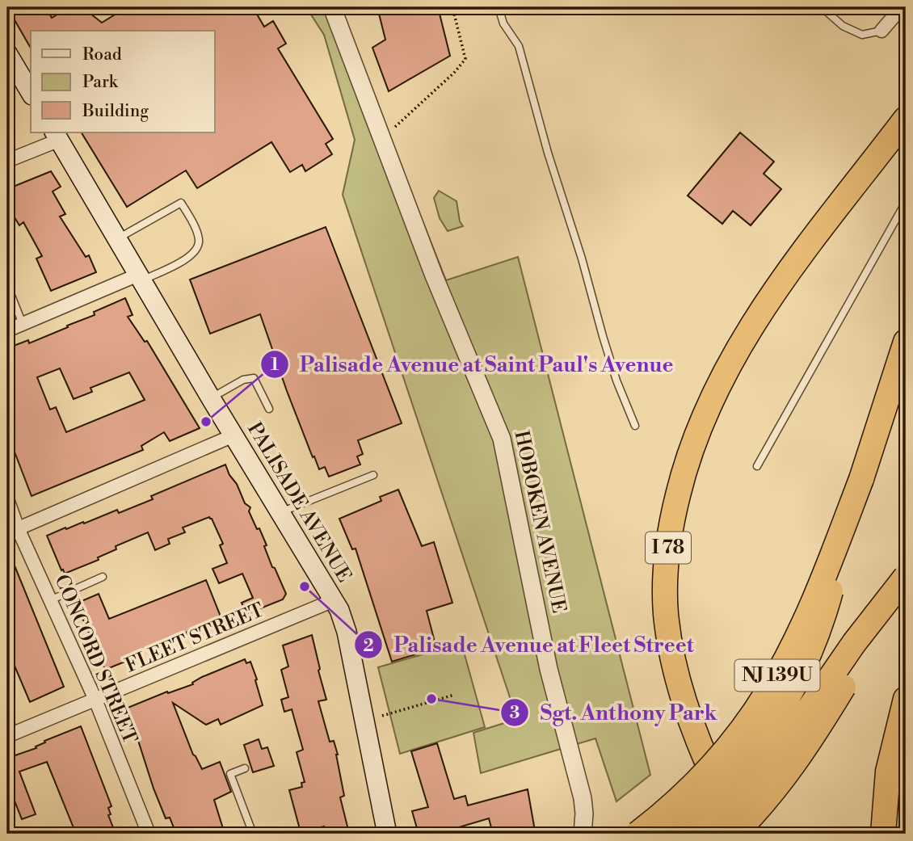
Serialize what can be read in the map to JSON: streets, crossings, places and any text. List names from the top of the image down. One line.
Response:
{"streets":{"highway":["I 78","NJ 139U"],"main road":["PALISADE AVENUE"],"street":["HOBOKEN AVENUE","FLEET STREET","CONCORD STREET"]},"crossings":[["PALISADE AVENUE","FLEET STREET"],["FLEET STREET","CONCORD STREET"]],"places":["Palisade Avenue at Saint Paul's Avenue","Palisade Avenue at Fleet Street","Sgt. Anthony Park"],"legend":["Road","Park","Building"]}
